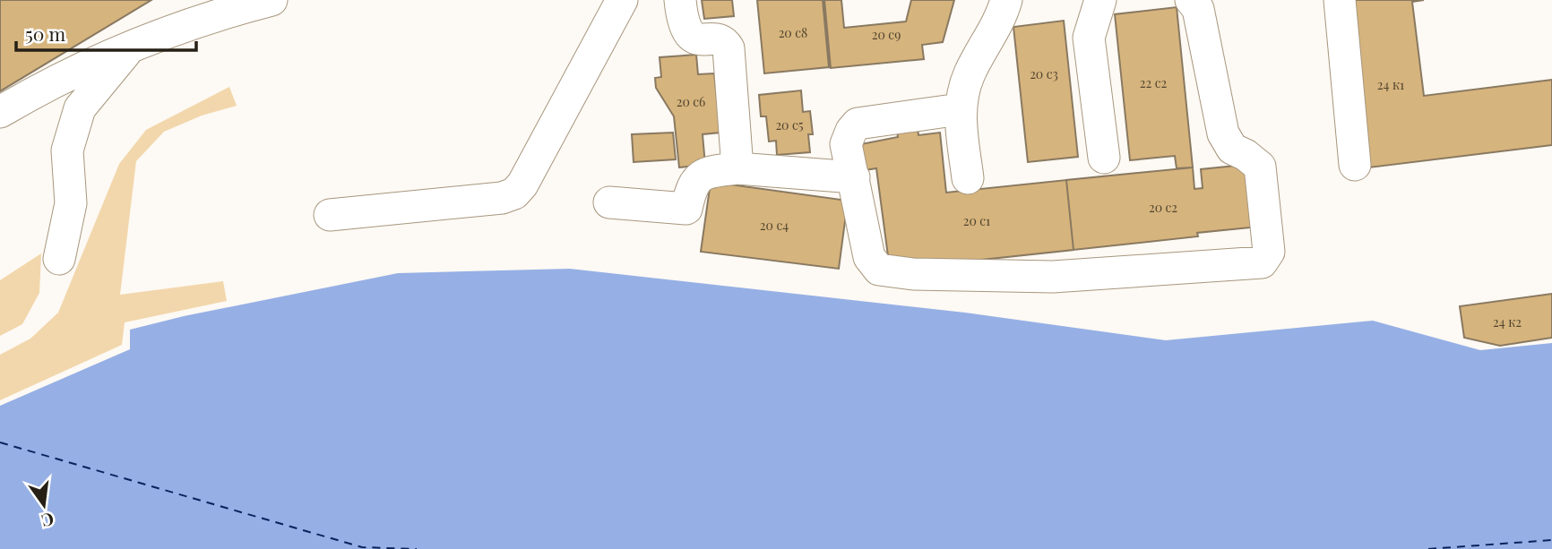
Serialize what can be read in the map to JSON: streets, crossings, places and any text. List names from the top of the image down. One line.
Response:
{"house_numbers":["20 с8","20 с9","20 с3","22 с2","24 к1","20 с6","20 с5","20 с2","20 с1","20 с4","24 к2"],"scale_bar":"50 m","north":"bottom"}
